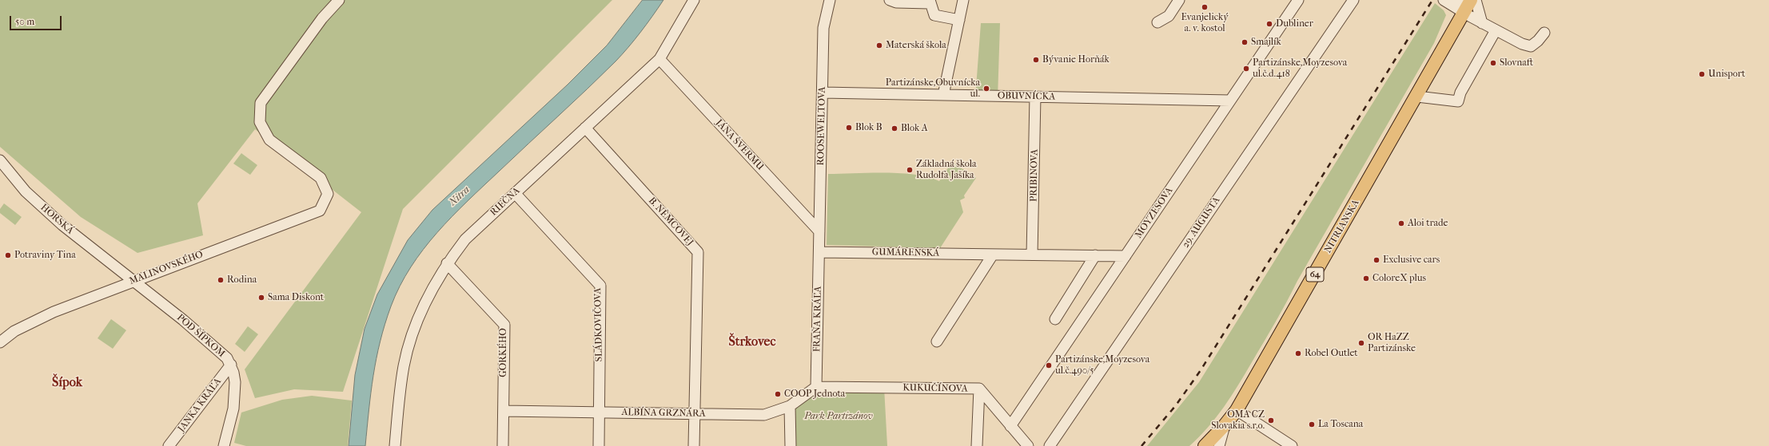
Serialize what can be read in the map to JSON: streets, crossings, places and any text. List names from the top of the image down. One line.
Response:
{"streets":{"main road":["NITRIANSKA","64"],"street":["OBUVNÍCKA","ROOSEWELTOVA","JÁNA ŠVERMU","PRIBINOVA","RIEČNA","MOYZESOVA","HORSKÁ","B. NĚMCOVEJ","29. AUGUSTA","GUMÁRENSKÁ","MALINOVSKÉHO","FRAŇA KRÁĽA","SLÁDKOVIČOVA","POD ŠÍPKOM","GORKÉHO","KUKUČÍNOVA","JANKA KRÁĽA","ALBÍNA GRZNÁRA"]},"crossings":[["OBUVNÍCKA","ROOSEWELTOVA"],["OBUVNÍCKA","PRIBINOVA"],["OBUVNÍCKA","MOYZESOVA"],["ROOSEWELTOVA","JÁNA ŠVERMU"],["ROOSEWELTOVA","GUMÁRENSKÁ"],["ROOSEWELTOVA","FRAŇA KRÁĽA"],["JÁNA ŠVERMU","RIEČNA"],["PRIBINOVA","GUMÁRENSKÁ"],["RIEČNA","B. NĚMCOVEJ"],["RIEČNA","SLÁDKOVIČOVA"],["RIEČNA","GORKÉHO"],["MOYZESOVA","GUMÁRENSKÁ"],["MOYZESOVA","KUKUČÍNOVA"],["HORSKÁ","MALINOVSKÉHO"],["HORSKÁ","POD ŠÍPKOM"],["B. NĚMCOVEJ","ALBÍNA GRZNÁRA"],["GUMÁRENSKÁ","FRAŇA KRÁĽA"],["MALINOVSKÉHO","POD ŠÍPKOM"],["FRAŇA KRÁĽA","KUKUČÍNOVA"],["FRAŇA KRÁĽA","ALBÍNA GRZNÁRA"],["SLÁDKOVIČOVA","ALBÍNA GRZNÁRA"],["POD ŠÍPKOM","JANKA KRÁĽA"],["GORKÉHO","ALBÍNA GRZNÁRA"],["KUKUČÍNOVA","ALBÍNA GRZNÁRA"]],"districts":["Štrkovec","Šípok"],"water":["Nitra"],"parks":["Park Partizánov"],"places":["Evanjelický a. v. kostol","Dubliner","Smajlík","Materská škola","Bývanie Horňák","Slovnaft","Partizánske,Moyzesova ul.č.d.418","Unisport","Partizánske,Obuvnícka ul.","Blok B","Blok A","Základná škola Rudolfa Jašíka","Aloi trade","Potraviny Tina","Exclusive cars","ColoreX plus","Rodina","Sama Diskont","OR HaZZ Partizánske","Robel Outlet","Partizánske,Moyzesova ul.č.490/5","COOP Jednota","OMA CZ Slovakia s.r.o.","La Toscana"],"scale_bar":"50 m"}
